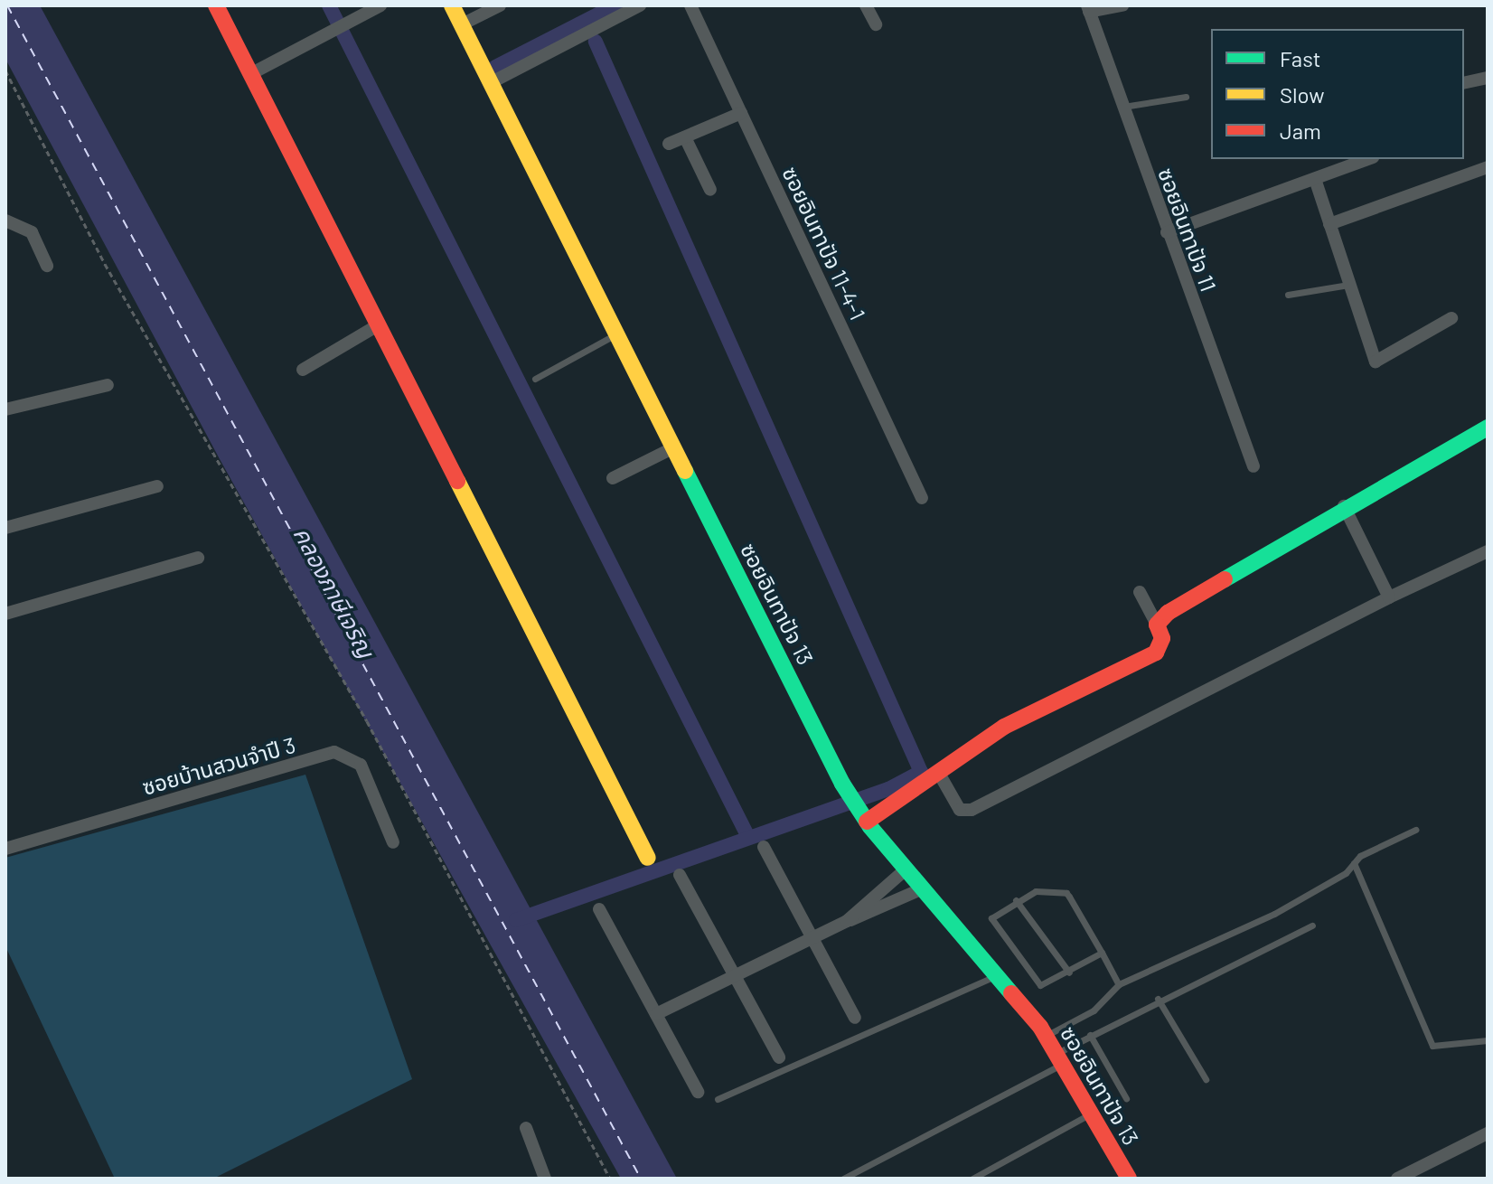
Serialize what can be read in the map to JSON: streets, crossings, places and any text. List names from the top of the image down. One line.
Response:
{"streets":{"street":["ซอยอินทาปัจ 11","ซอยอินทาปัจ 11-4-1","ซอยอินทาปัจ 13","ซอยบ้านสวนจำปี 3"]},"water":["คลองภาษีเจริญ"],"legend":["Fast","Slow","Jam"]}
